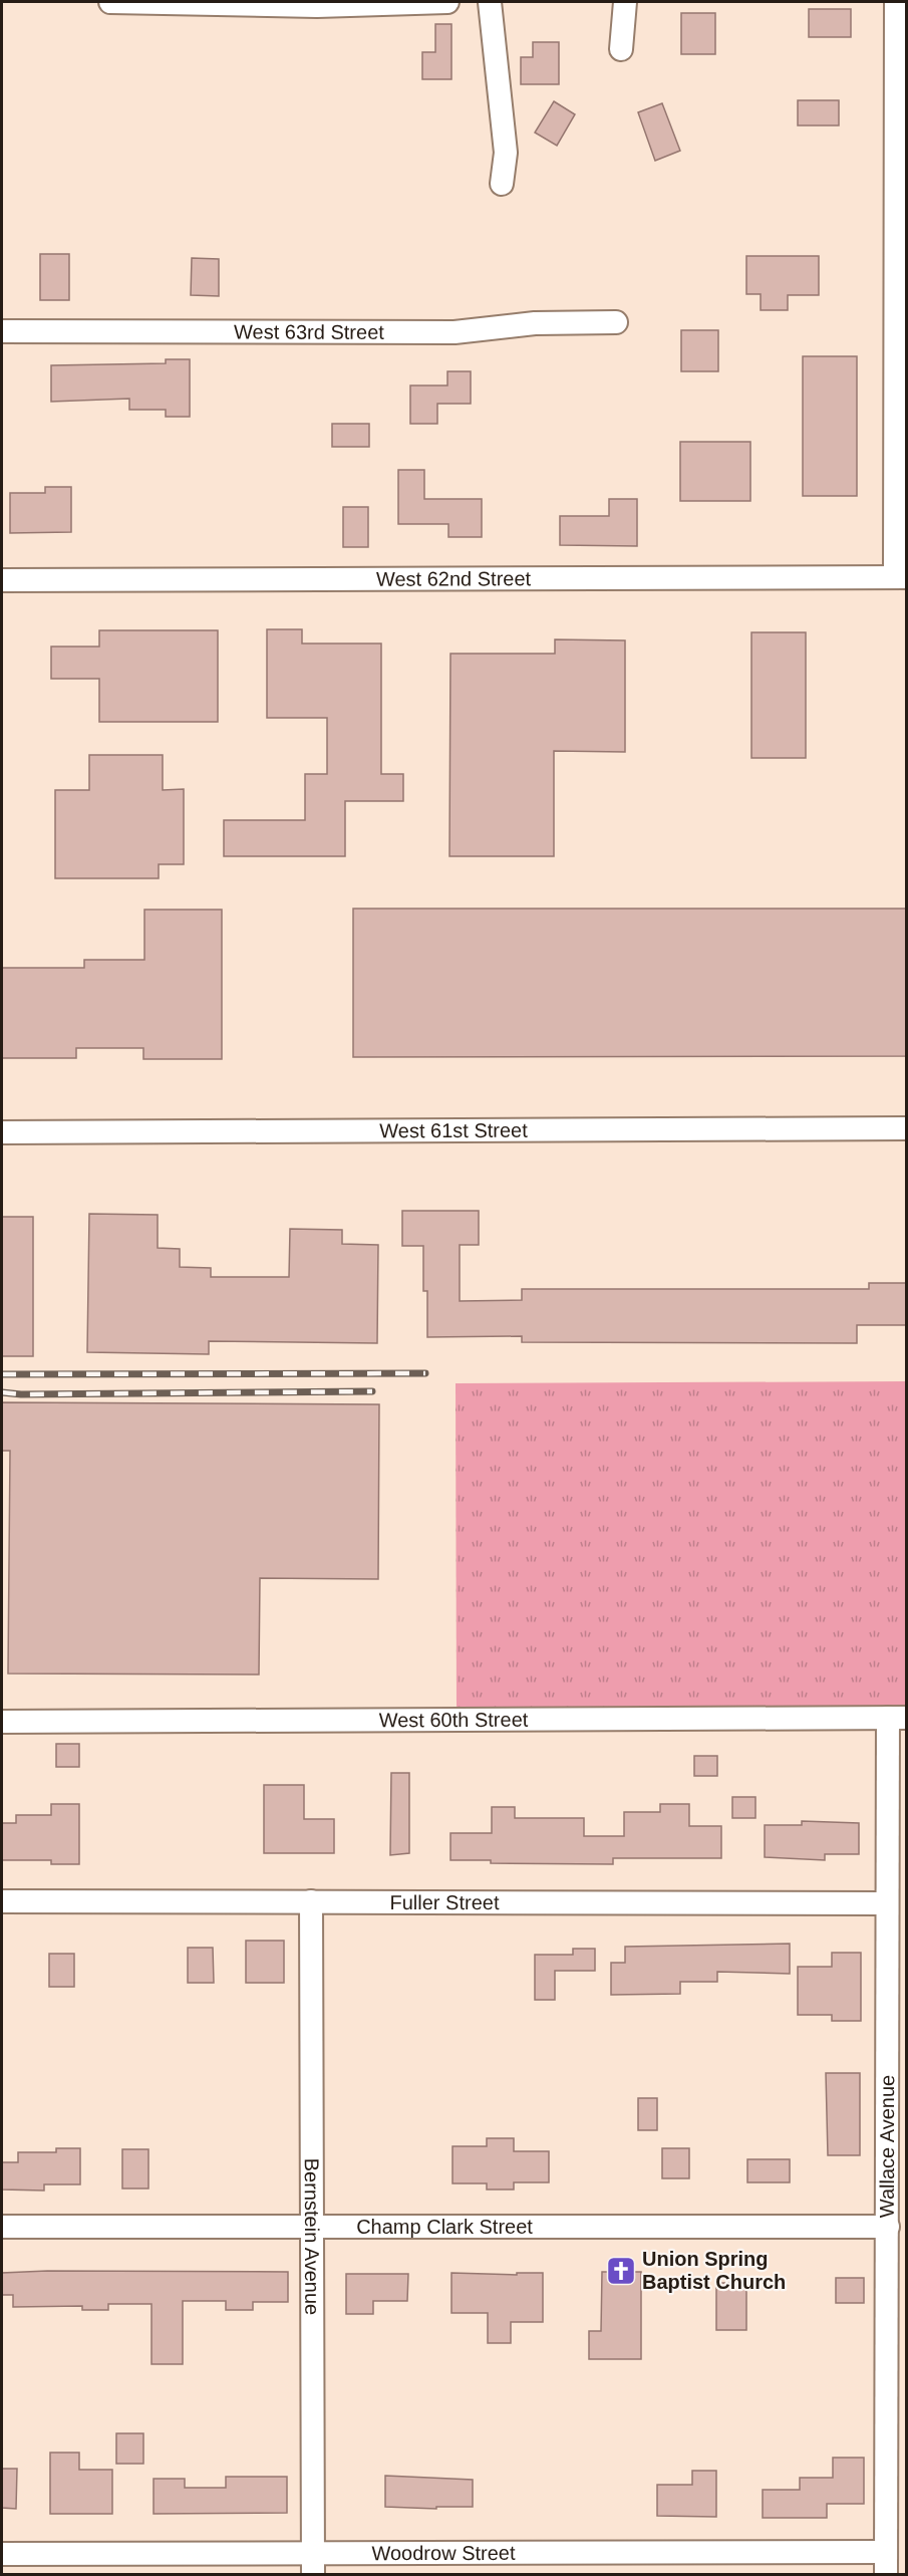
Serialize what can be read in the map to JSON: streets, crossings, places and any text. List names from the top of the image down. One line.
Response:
{"streets":{"street":["West 63rd Street","West 62nd Street","West 61st Street","West 60th Street","Fuller Street","Wallace Avenue","Champ Clark Street","Bernstein Avenue","Woodrow Street"]},"crossings":[["West 60th Street","Wallace Avenue"],["Fuller Street","Wallace Avenue"],["Fuller Street","Bernstein Avenue"],["Wallace Avenue","Champ Clark Street"],["Wallace Avenue","Woodrow Street"],["Champ Clark Street","Bernstein Avenue"],["Bernstein Avenue","Woodrow Street"]],"places":{"church":["Union Spring Baptist Church"]}}
